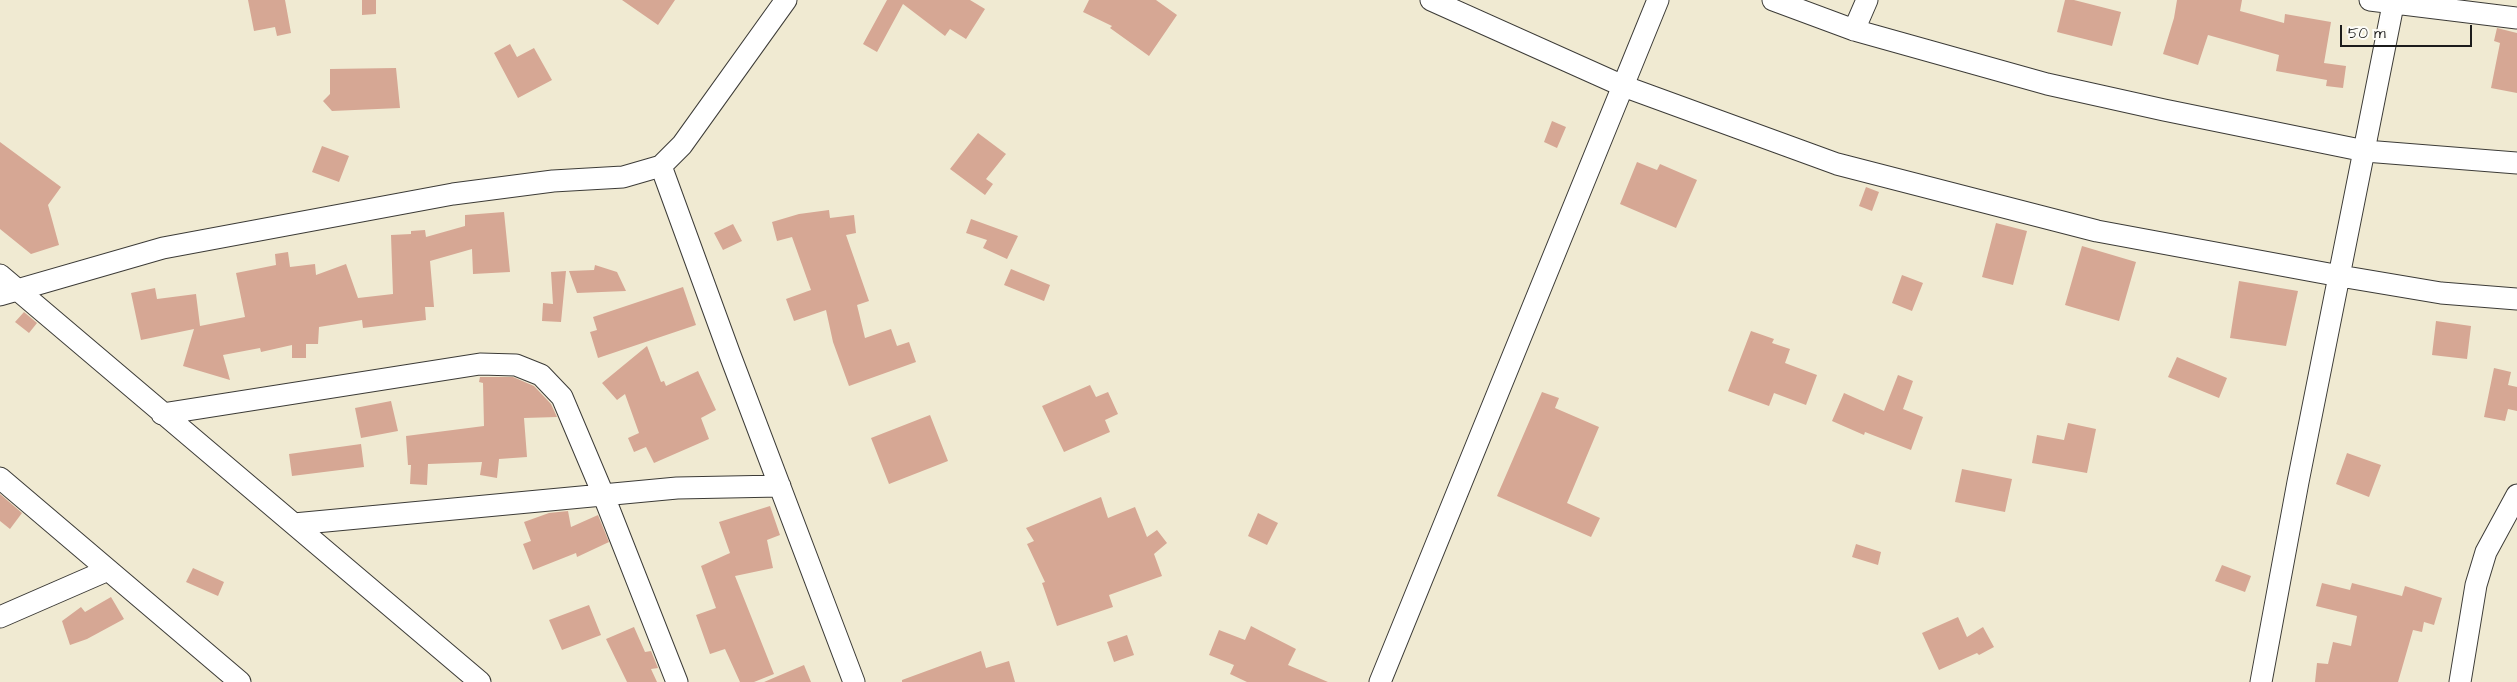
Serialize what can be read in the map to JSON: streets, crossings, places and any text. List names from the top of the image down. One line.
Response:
{"scale_bar":"50 m"}
